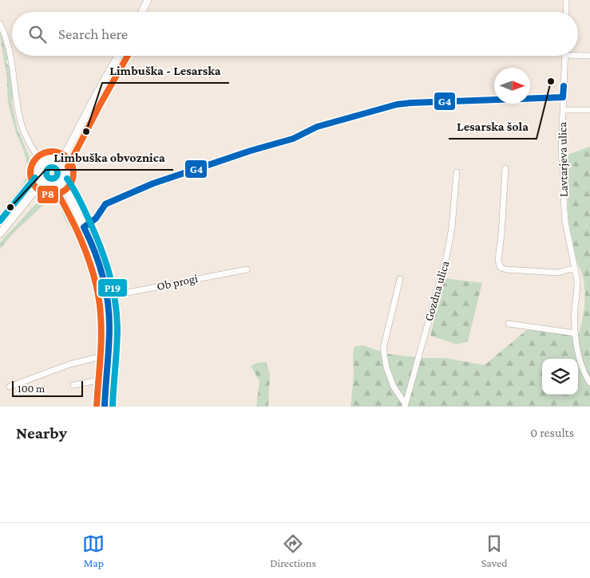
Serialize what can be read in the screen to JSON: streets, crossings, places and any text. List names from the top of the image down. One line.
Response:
{"streets":{"street":["Lavtarjeva ulica","Ob progi","Gozdna ulica"]},"places":["Lesarska šola","Limbuška - Lesarska","Limbuška obvoznica"],"lines":["transit line P8","transit line G4","transit line P19"],"scale_bar":"100 m","north":"right","page":{"search":"Search here","scale":"100 m","heading":["Nearby","0 results"],"nav":["Map","Directions","Saved"]}}
